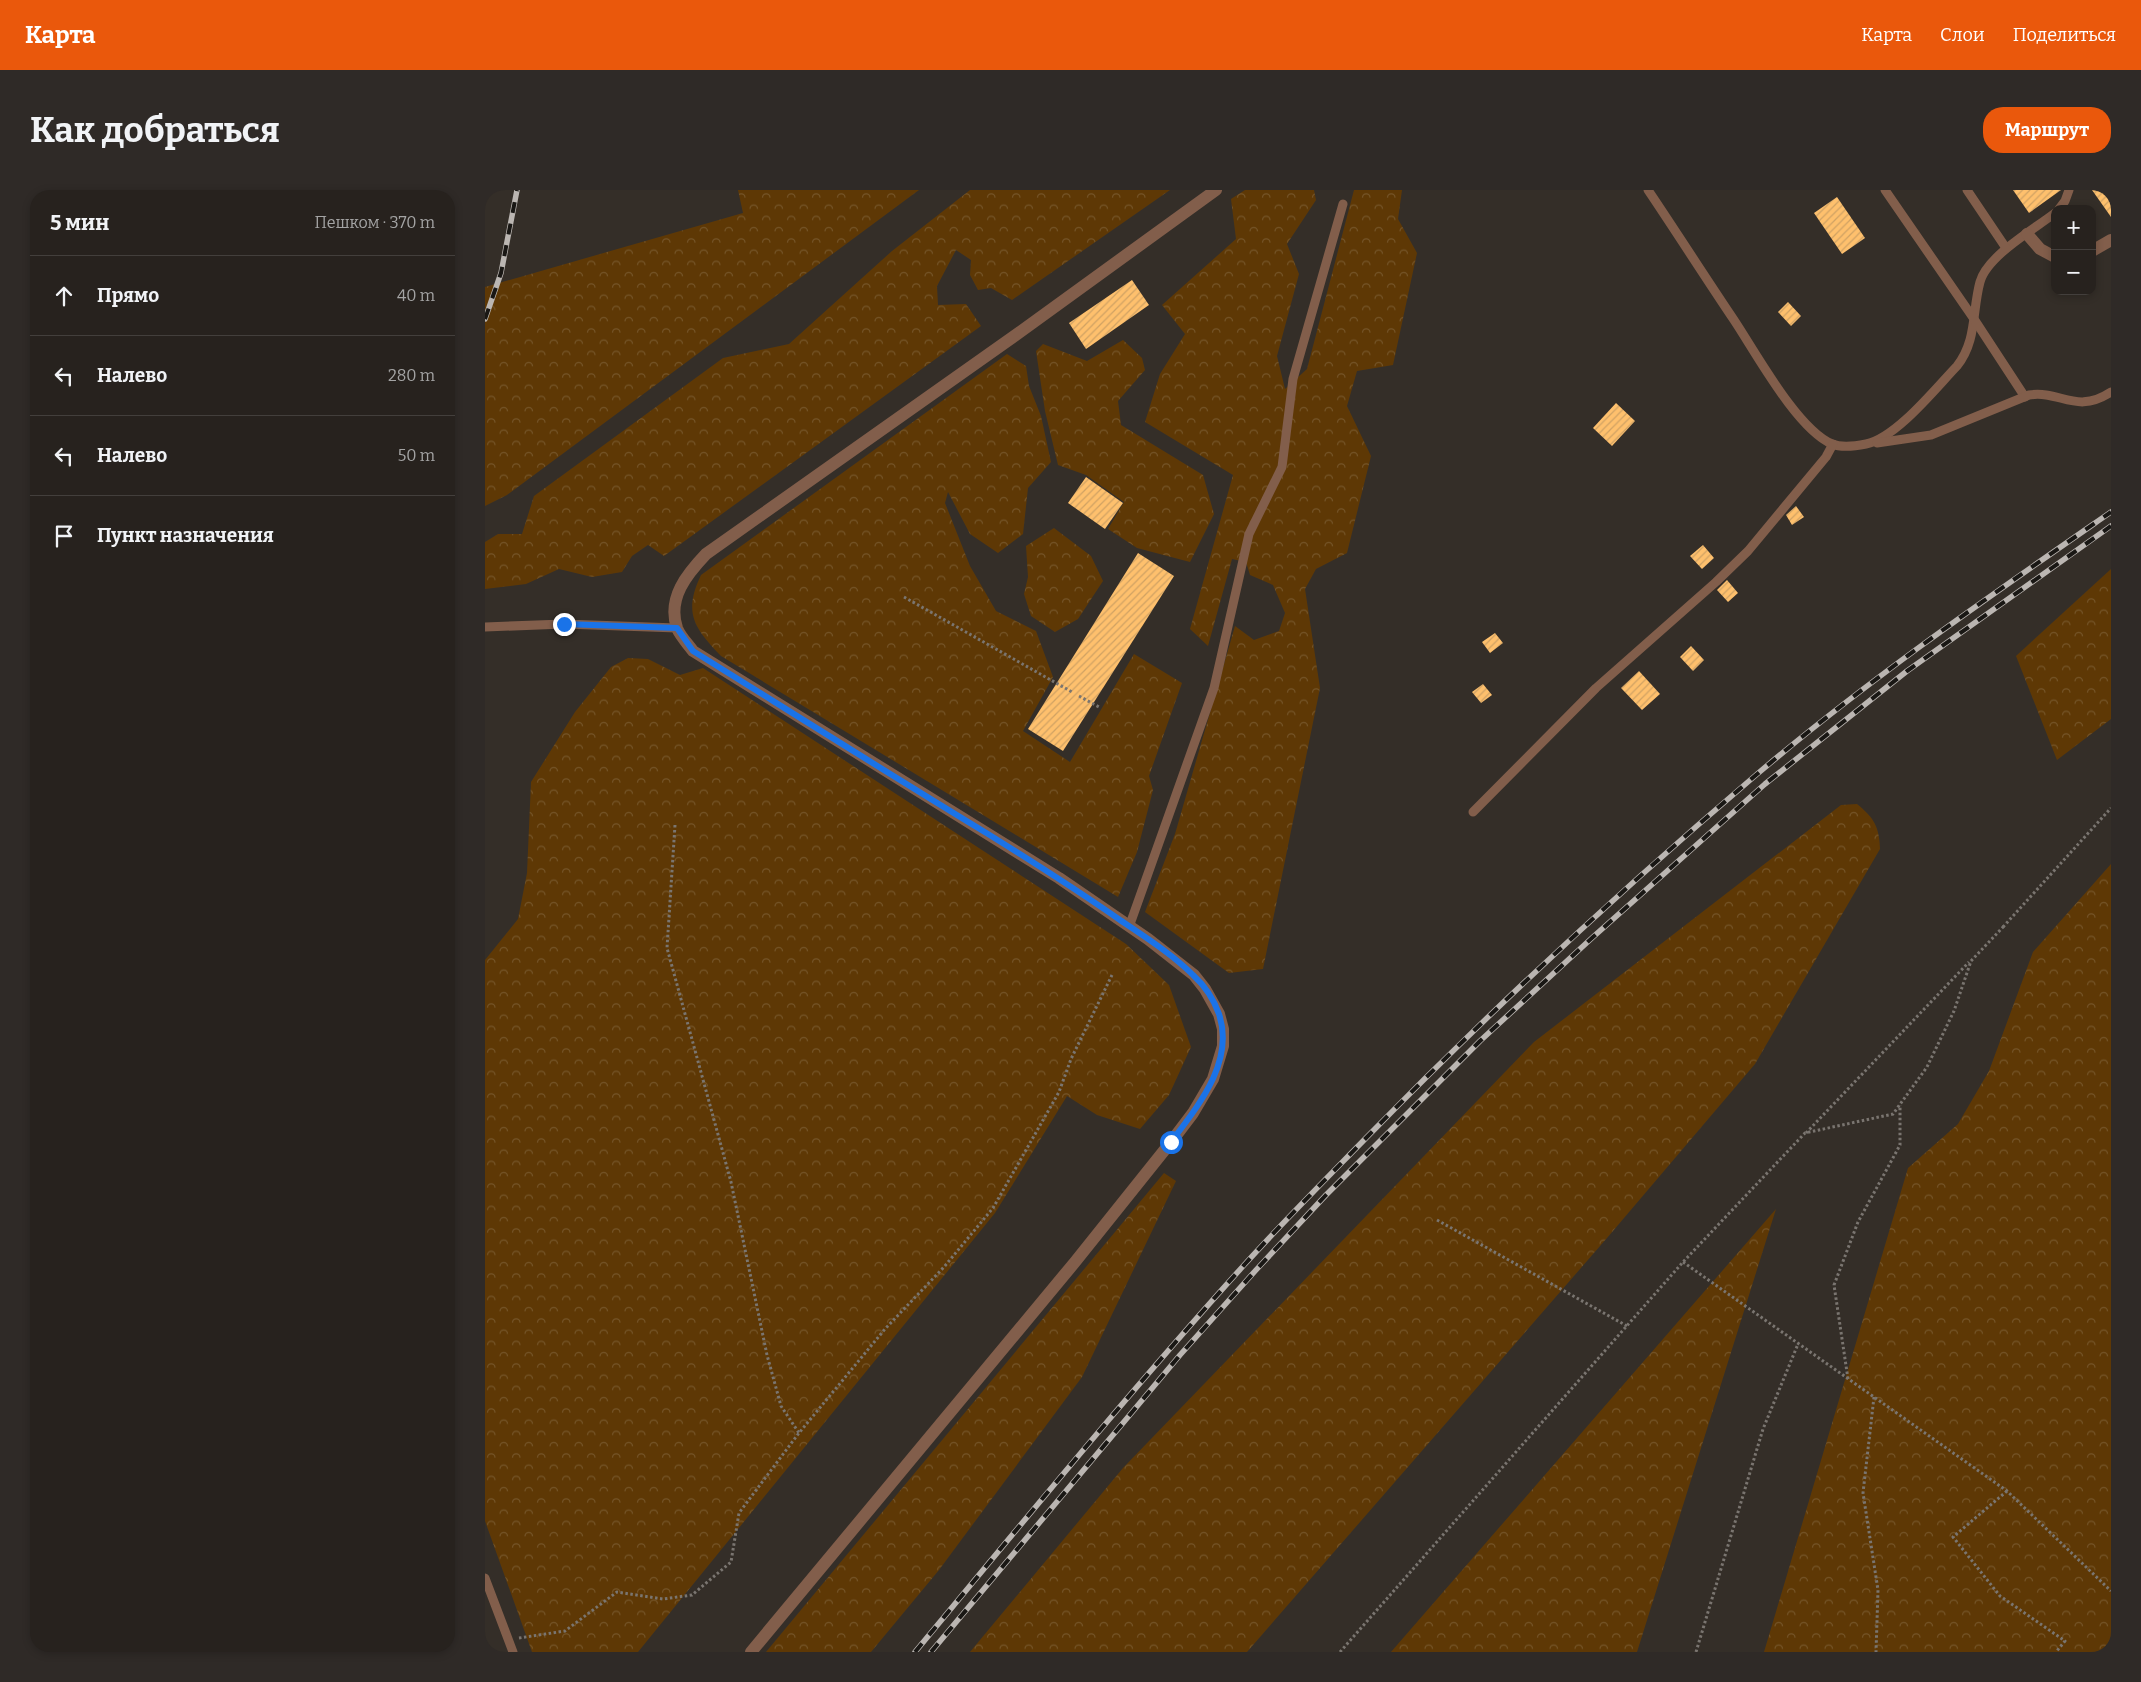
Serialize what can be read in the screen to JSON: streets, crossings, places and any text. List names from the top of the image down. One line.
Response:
{"page":{"header":"Карта","nav":["Карта","Слои","Поделиться"],"buttons":"Маршрут","title":"Как добраться","heading":["5 мин","Пешком · 370 m"],"map_buttons":["+","−"],"list":[["Прямо","40 m"],["Налево","280 m"],["Налево","50 m"],"Пункт назначения"]}}
